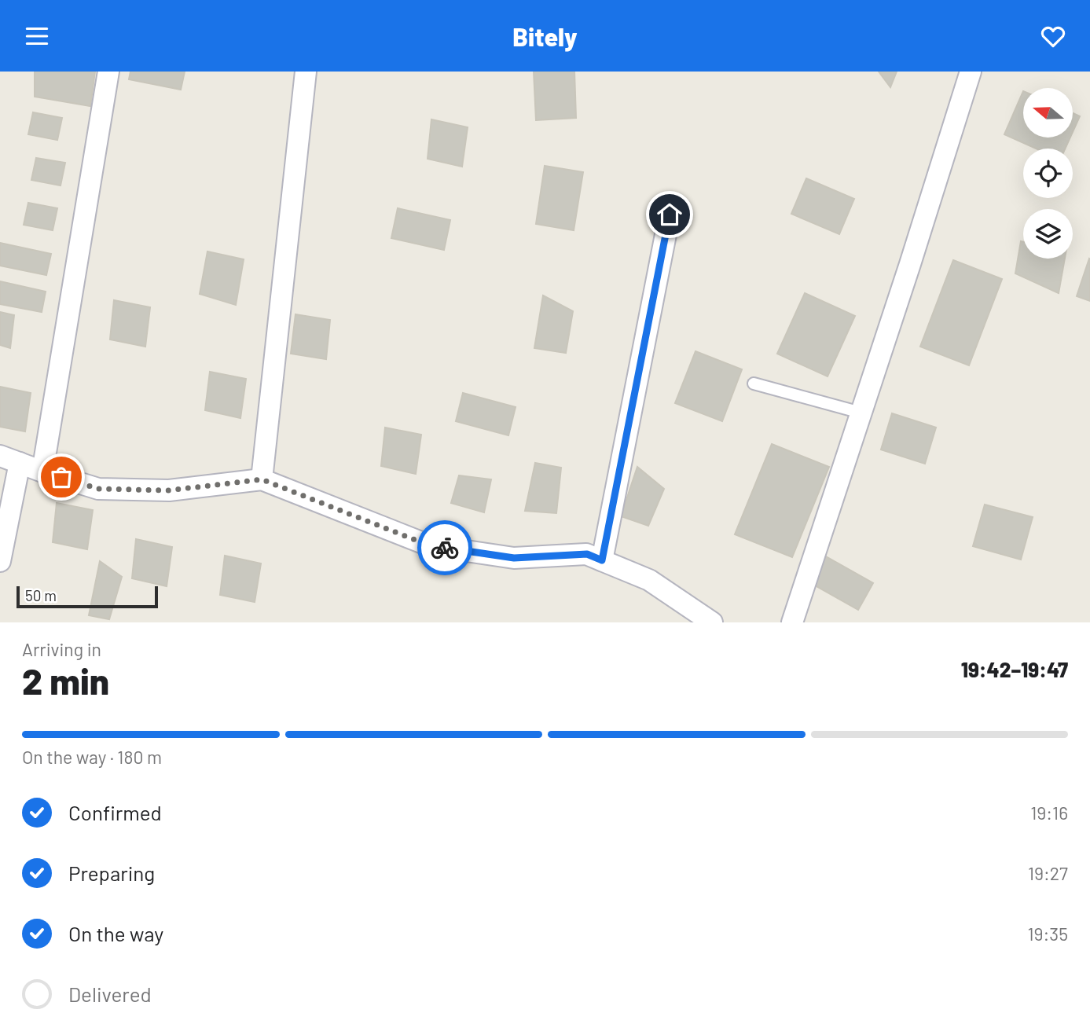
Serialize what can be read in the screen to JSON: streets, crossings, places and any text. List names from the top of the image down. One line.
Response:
{"scale_bar":"50 m","north":"left","page":{"header":"Bitely","scale":"50 m","heading":["2 min","Arriving in","19:42–19:47"],"bar":"On the way · 180 m","list":[["Confirmed","19:16"],["Preparing","19:27"],["On the way","19:35"],"Delivered"]}}
